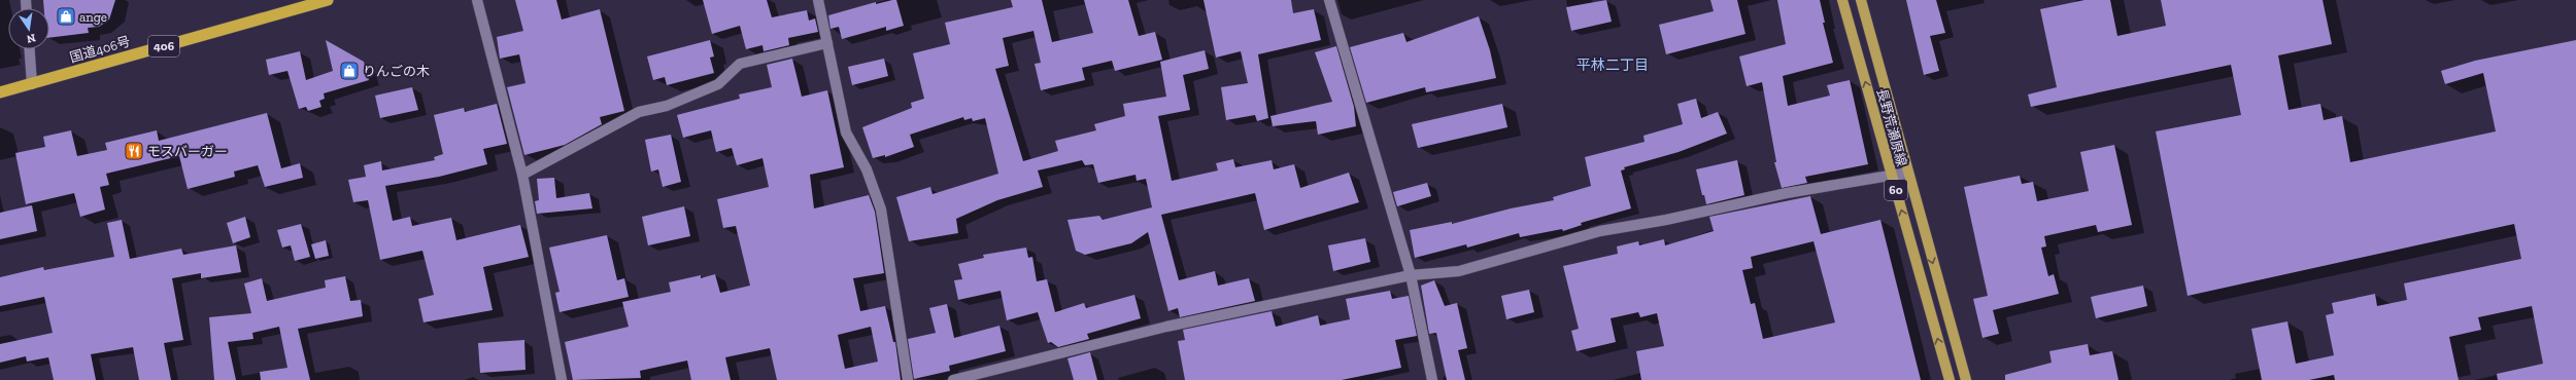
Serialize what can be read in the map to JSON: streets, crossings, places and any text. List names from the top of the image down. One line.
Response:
{"streets":{"highway":["406","国道406号"],"main road":["長野荒瀬原線","60"]},"districts":["平林二丁目"],"places":{"shop":["ange","りんごの木"],"restaurant":["モスバーガー"]},"north":"bottom"}
